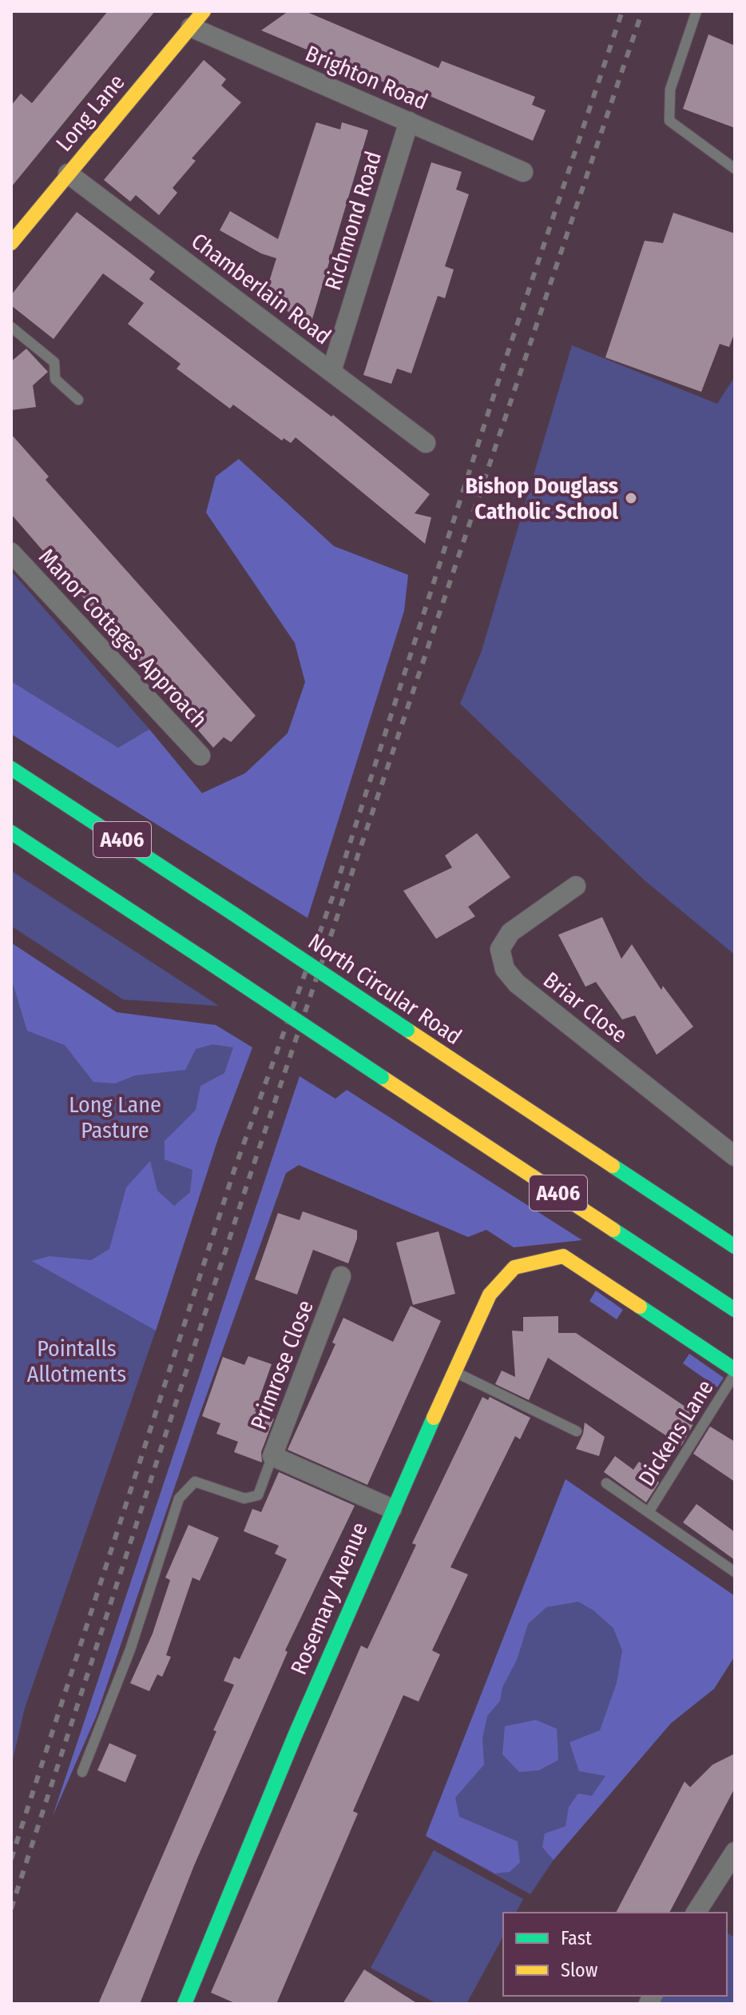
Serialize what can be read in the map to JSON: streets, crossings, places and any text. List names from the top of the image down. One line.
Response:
{"streets":{"main road":["Long Lane","A406","North Circular Road","Rosemary Avenue"],"street":["Brighton Road","Richmond Road","Chamberlain Road","Manor Cottages Approach","Briar Close","Primrose Close"],"lane":["Dickens Lane"]},"crossings":[["Brighton Road","Long Lane"],["Brighton Road","Richmond Road"],["Long Lane","Chamberlain Road"],["Richmond Road","Chamberlain Road"],["Primrose Close","Rosemary Avenue"],["Dickens Lane","Rosemary Avenue"]],"parks":["Long Lane Pasture","Pointalls Allotments"],"places":["Bishop Douglass Catholic School"],"legend":["Fast","Slow"]}
